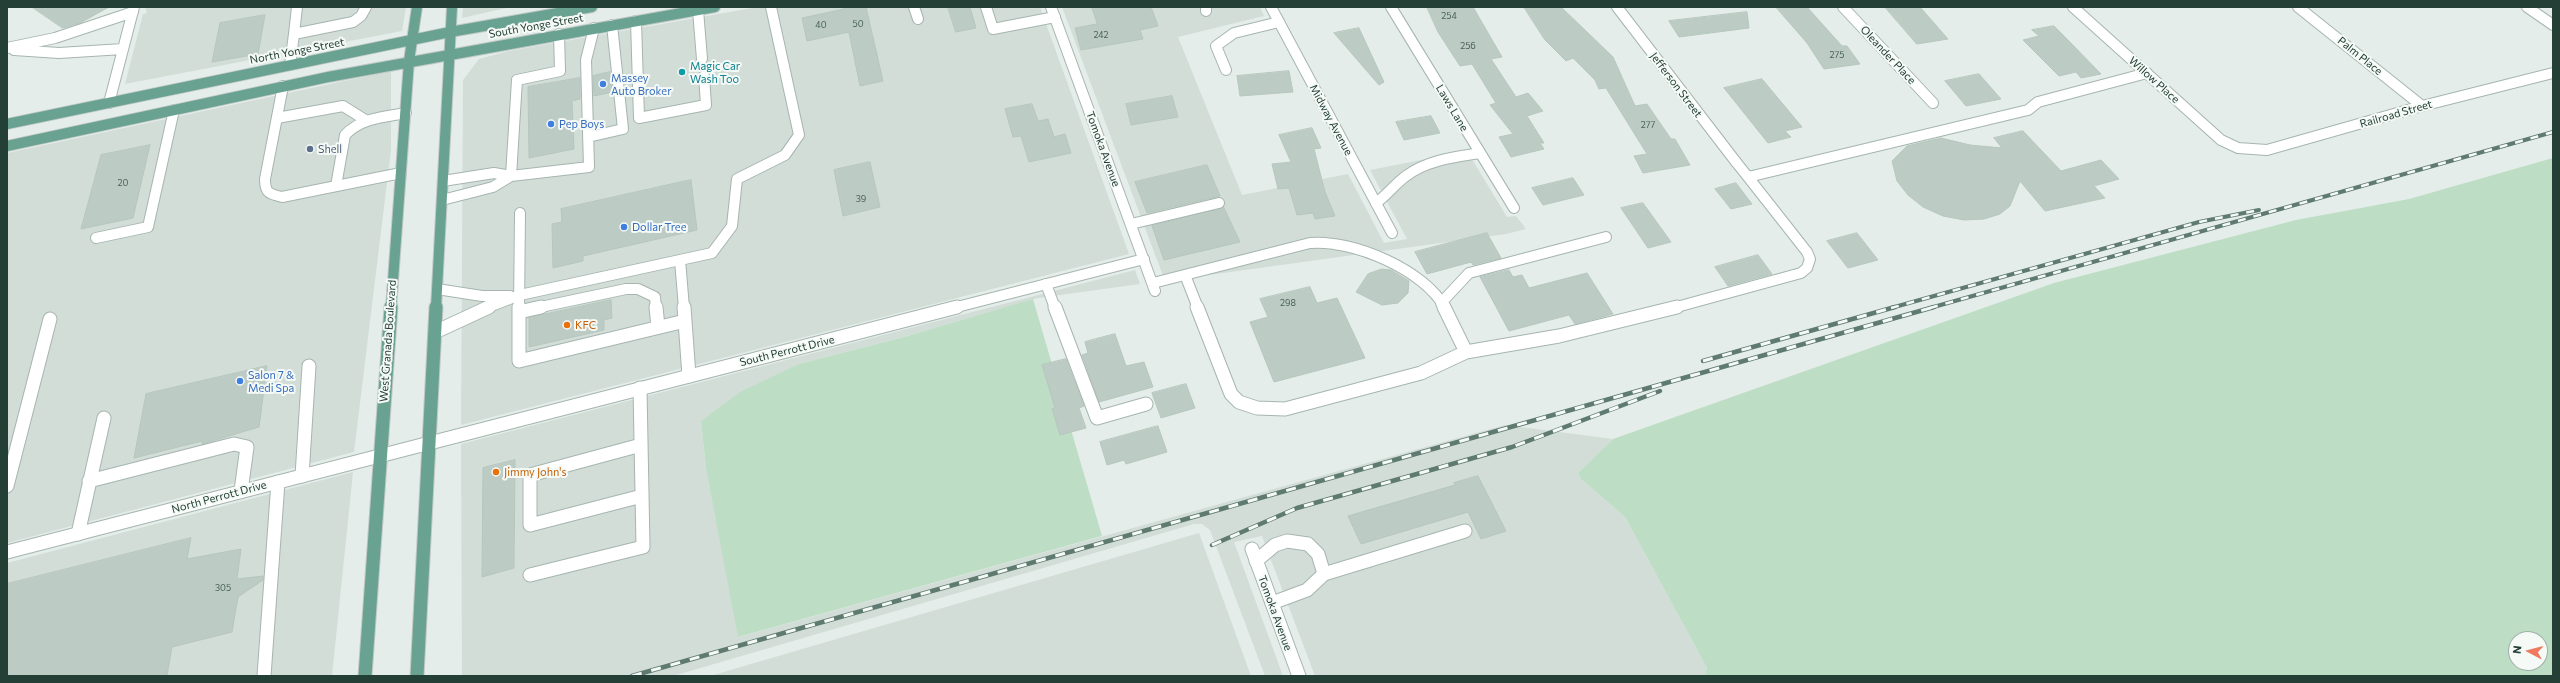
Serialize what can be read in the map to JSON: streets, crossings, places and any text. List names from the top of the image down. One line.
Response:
{"streets":{"main road":["South Yonge Street","North Yonge Street","West Granada Boulevard"],"street":["Oleander Place","Palm Place","Willow Place","Jefferson Street","Laws Lane","Railroad Street","Midway Avenue","Tomoka Avenue","South Perrott Drive","North Perrott Drive"]},"crossings":[["South Yonge Street","West Granada Boulevard"],["North Yonge Street","West Granada Boulevard"],["Palm Place","Railroad Street"],["Willow Place","Railroad Street"],["Tomoka Avenue","South Perrott Drive"],["West Granada Boulevard","North Perrott Drive"],["South Perrott Drive","North Perrott Drive"]],"places":["Magic Car Wash Too","Massey Auto Broker","Pep Boys","Shell","Dollar Tree","KFC","Salon 7 & Medi Spa","Jimmy John's"],"house_numbers":["254","50","40","242","256","275","277","20","39","298","305"],"north":"left"}
